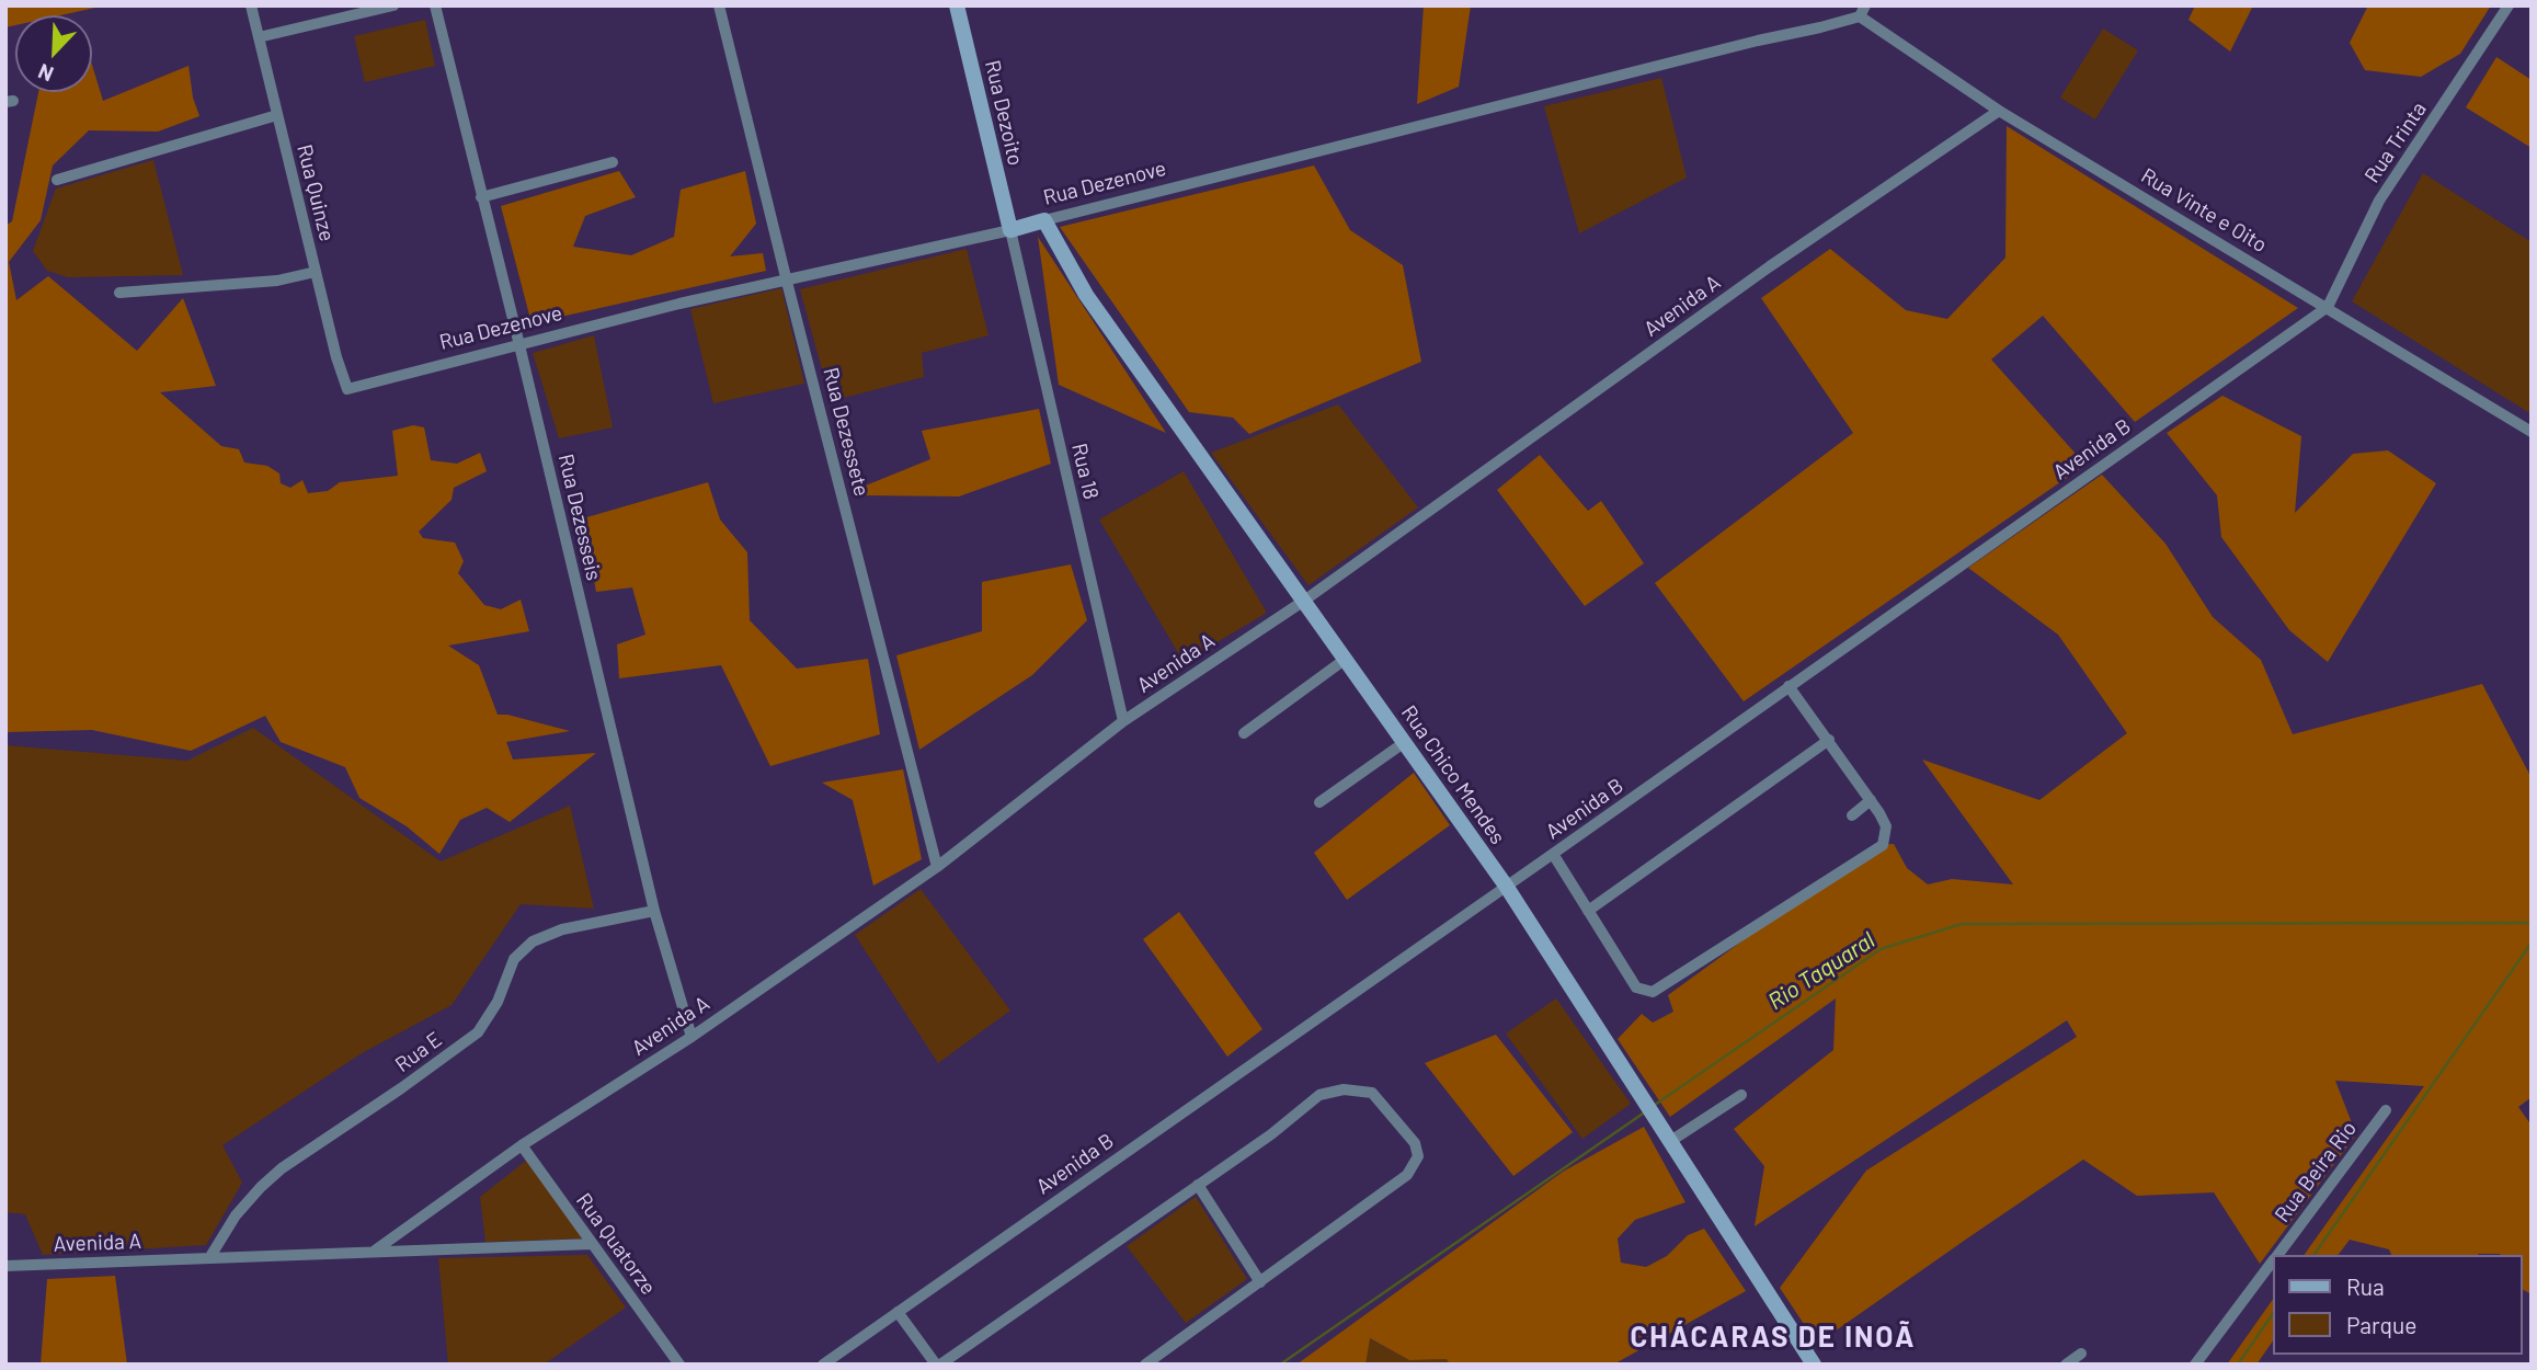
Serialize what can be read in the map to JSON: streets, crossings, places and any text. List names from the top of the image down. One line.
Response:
{"streets":{"main road":["Rua Dezoito","Rua Dezenove","Rua Chico Mendes"],"street":["Rua Trinta","Rua Quinze","Rua Vinte e Oito","Avenida A","Rua Dezessete","Avenida B","Rua 18","Rua Dezesseis","Rua E","Rua Beira Rio","Rua Quatorze"]},"crossings":[["Rua Dezoito","Rua Dezenove"],["Rua Dezoito","Rua 18"],["Rua Trinta","Rua Vinte e Oito"],["Rua Trinta","Avenida B"],["Rua Dezenove","Rua Quinze"],["Rua Dezenove","Rua Vinte e Oito"],["Rua Dezenove","Rua Dezessete"],["Rua Dezenove","Rua 18"],["Rua Dezenove","Rua Dezesseis"],["Rua Dezenove","Rua Chico Mendes"],["Rua Vinte e Oito","Avenida A"],["Rua Vinte e Oito","Avenida B"],["Avenida A","Rua Dezessete"],["Avenida A","Rua 18"],["Avenida A","Rua Dezesseis"],["Avenida A","Rua Chico Mendes"],["Avenida A","Rua E"],["Avenida A","Rua Quatorze"],["Avenida B","Rua Chico Mendes"],["Rua Dezesseis","Rua E"]],"districts":["CHÁCARAS DE INOÃ"],"water":["Rio Taquaral"],"legend":["Rua","Parque"],"north":"bottom left"}
